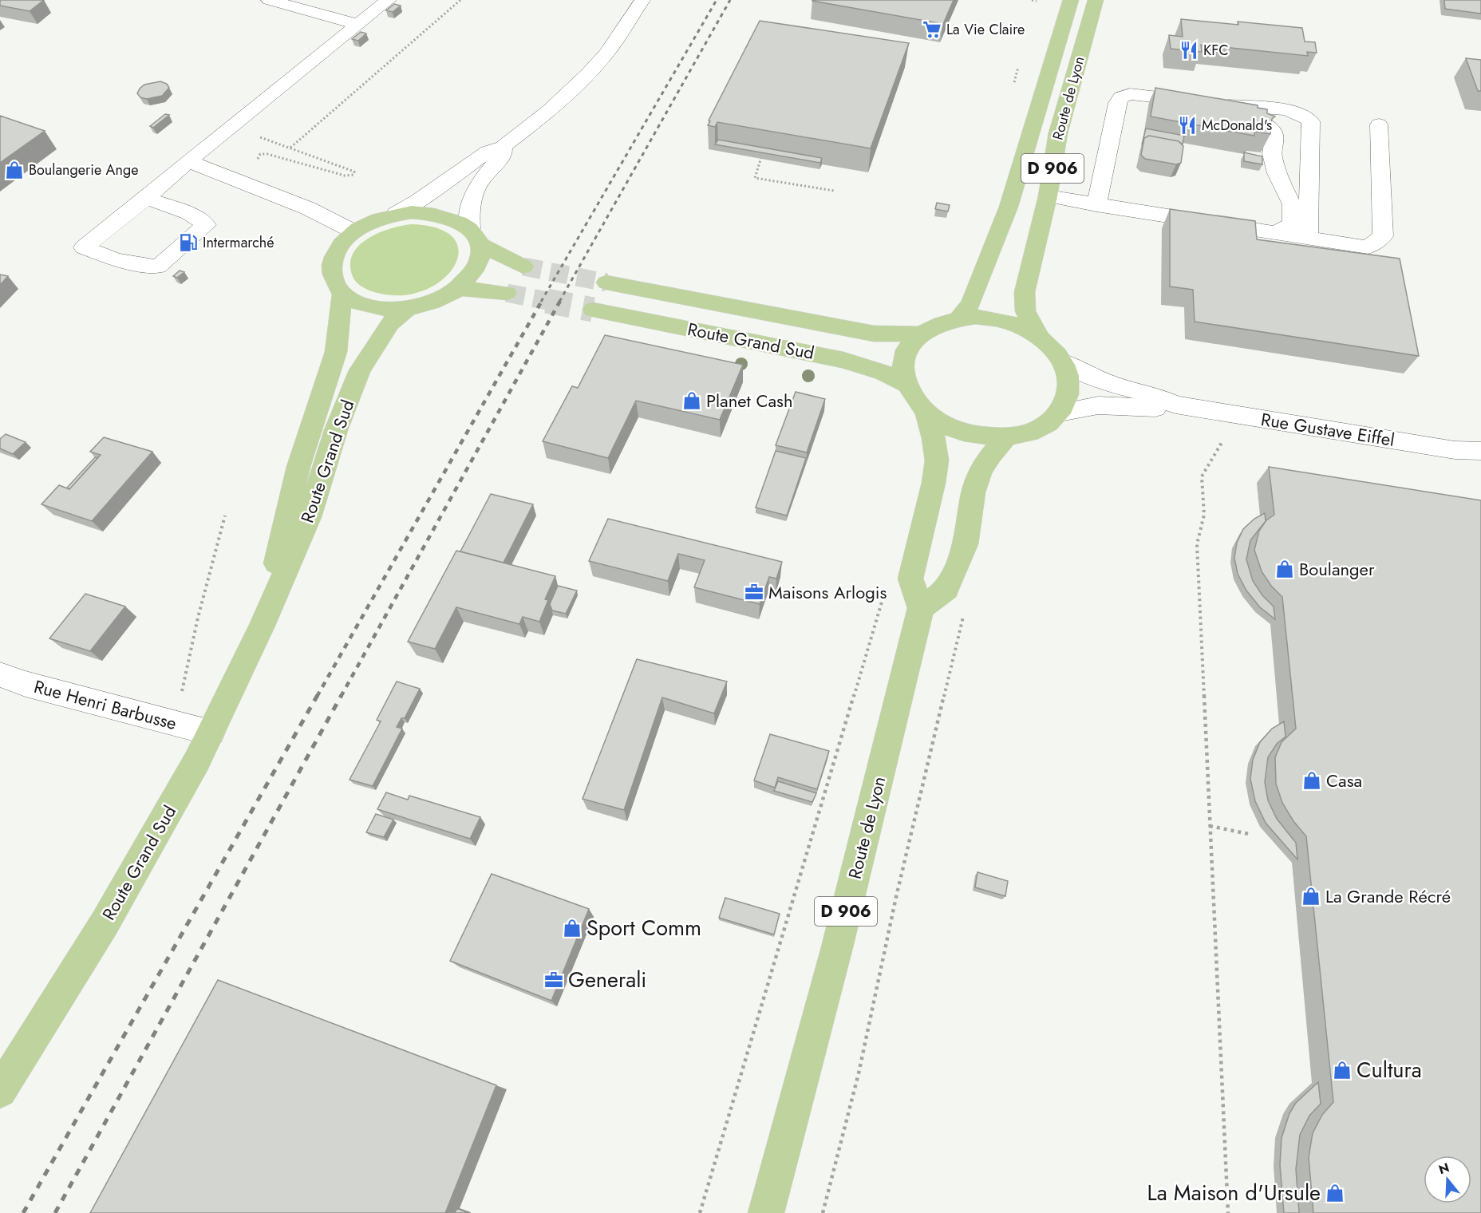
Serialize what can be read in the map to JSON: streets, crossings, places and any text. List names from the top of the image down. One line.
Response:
{"streets":{"main road":["Route de Lyon","D 906","Route Grand Sud"],"street":["Rue Gustave Eiffel","Rue Henri Barbusse"]},"crossings":[["Route de Lyon","Route Grand Sud"],["Route de Lyon","Rue Gustave Eiffel"],["Route Grand Sud","Rue Gustave Eiffel"],["Route Grand Sud","Rue Henri Barbusse"]],"places":{"supermarket":["La Vie Claire"],"restaurant":["KFC","McDonald's"],"shop":["Boulangerie Ange","Planet Cash","Boulanger","Casa","La Grande Récré","Sport Comm","Cultura","La Maison d'Ursule"],"fuel station":["Intermarché"],"office":["Maisons Arlogis","Generali"]},"north":"top"}
